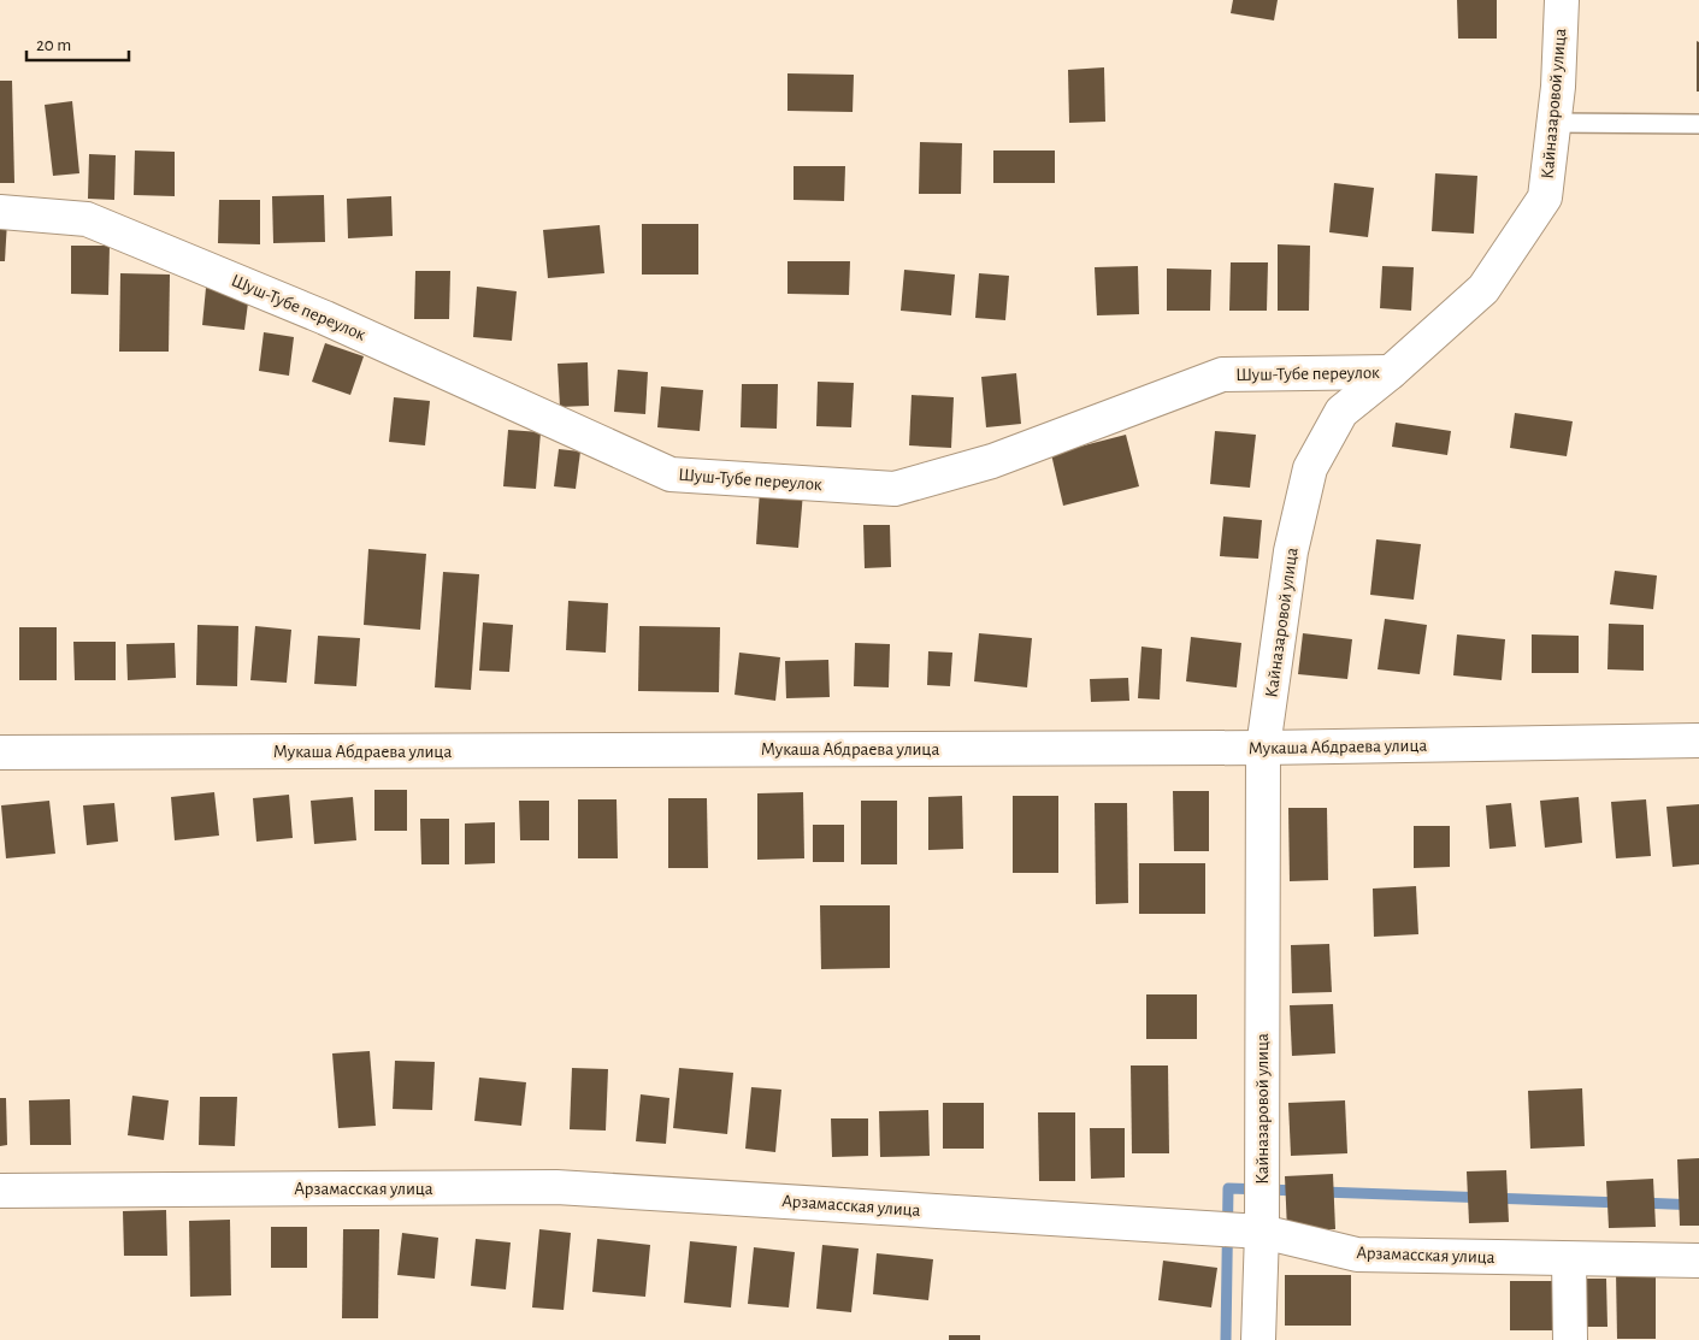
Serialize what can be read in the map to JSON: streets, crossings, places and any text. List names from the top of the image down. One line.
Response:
{"streets":{"street":["Кайназаровой улица","Шуш-Тубе переулок","Мукаша Абдраева улица","Арзамасская улица"]},"crossings":[["Кайназаровой улица","Шуш-Тубе переулок"],["Кайназаровой улица","Мукаша Абдраева улица"],["Кайназаровой улица","Арзамасская улица"]],"scale_bar":"20 m"}
